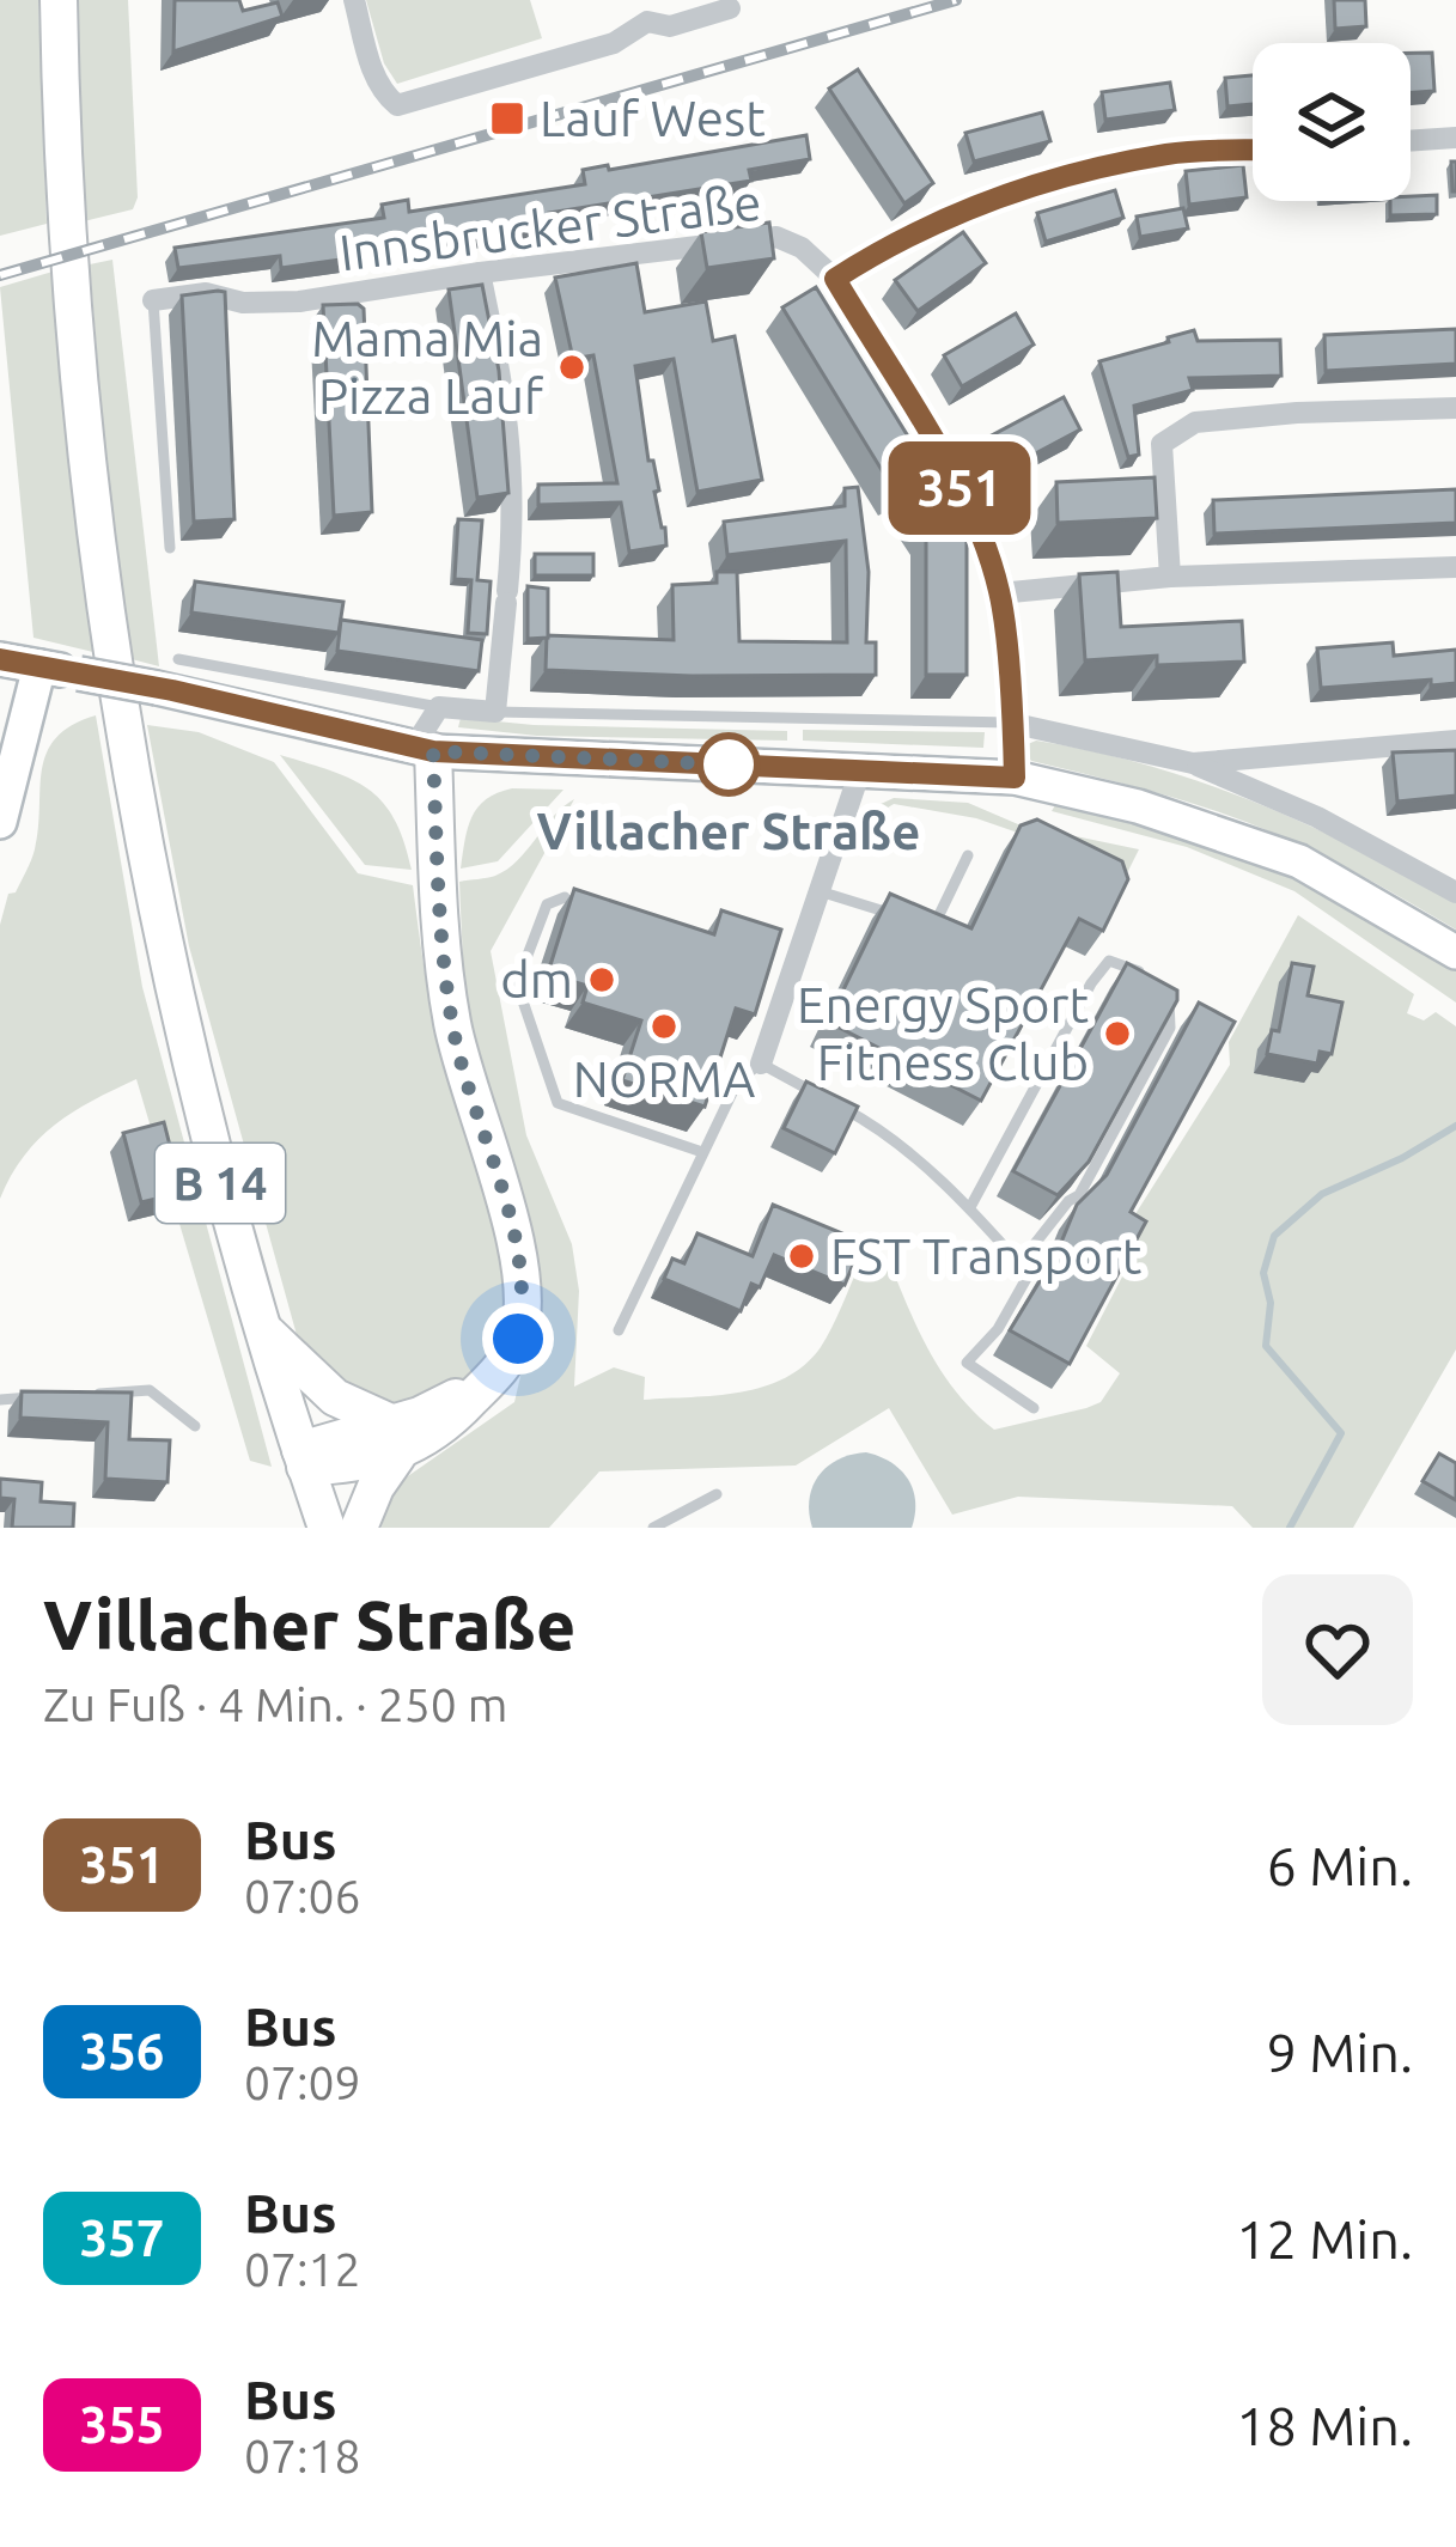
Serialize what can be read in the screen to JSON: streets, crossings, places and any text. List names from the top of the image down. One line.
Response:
{"streets":{"main road":["B 14"],"street":["Innsbrucker Straße"]},"places":{"transit":["Lauf West"],"other":["Mama Mia Pizza Lauf","Villacher Straße","dm","NORMA","Energy Sport Fitness Club","FST Transport"]},"lines":["bus line 351"],"page":{"on_map":"351","heading":["Villacher Straße","Zu Fuß · 4 Min. · 250 m"],"list":[{"mark":"351","name":"Bus","note":"07:06","value":"6 Min."},{"mark":"356","name":"Bus","note":"07:09","value":"9 Min."},{"mark":"357","name":"Bus","note":"07:12","value":"12 Min."},{"mark":"355","name":"Bus","note":"07:18","value":"18 Min."}]}}
